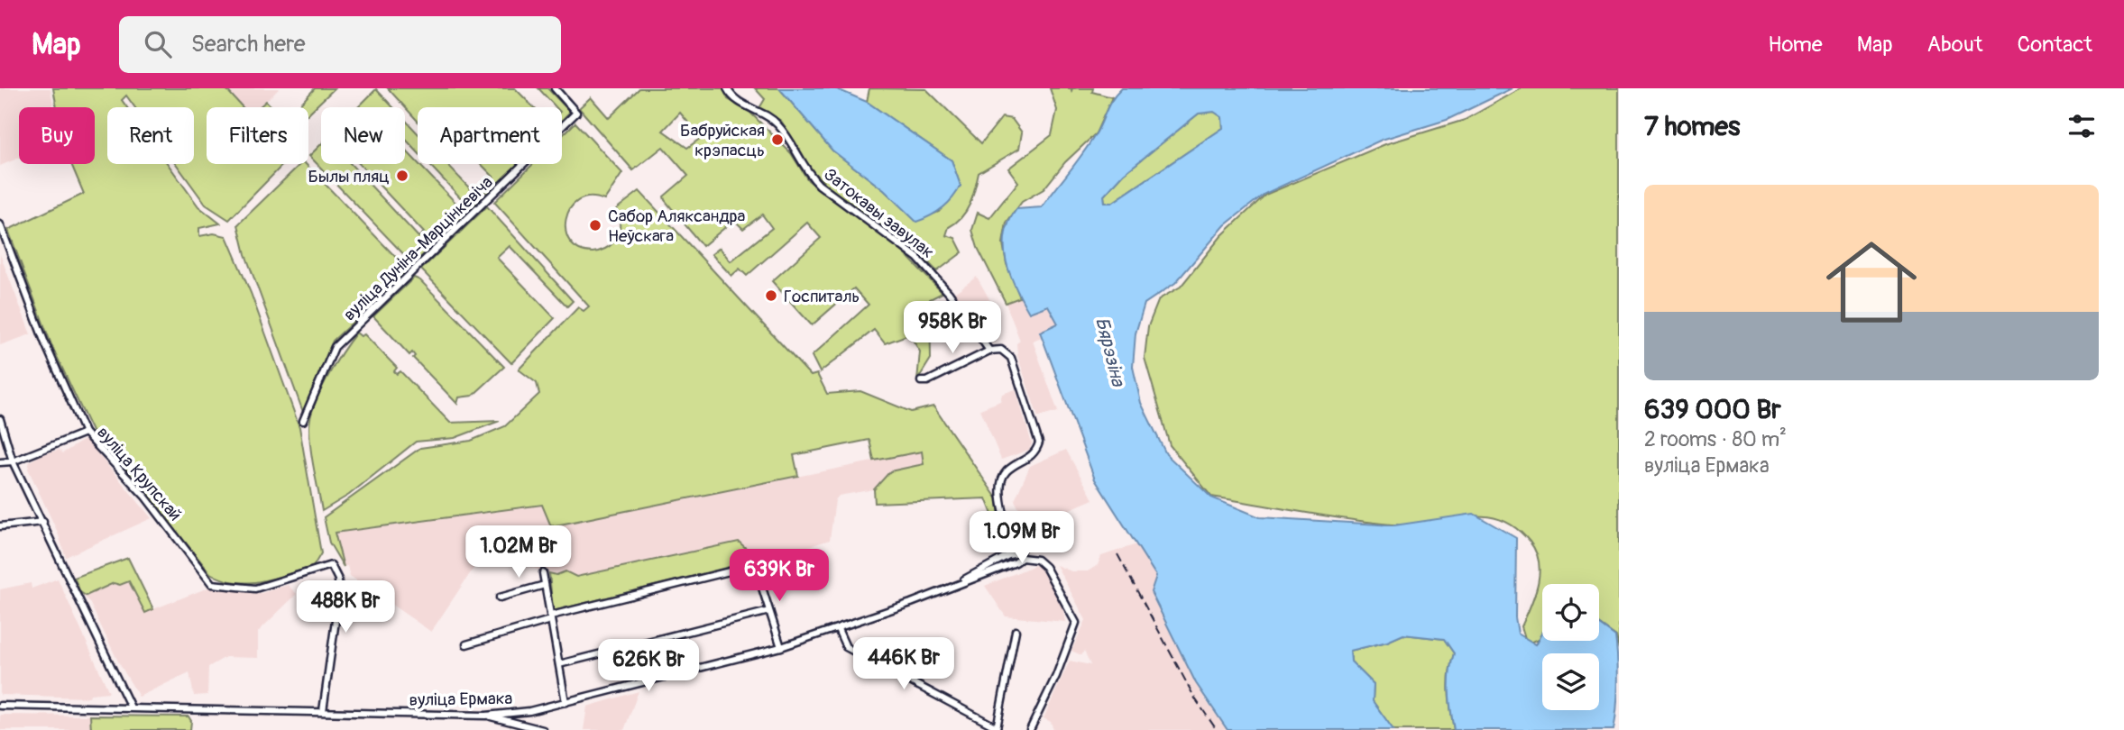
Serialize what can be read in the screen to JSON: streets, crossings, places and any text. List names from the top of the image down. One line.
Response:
{"streets":{"street":["Затокавы завулак","вуліца Дуніна-Марцінкевіча","вуліца Крупскай","вуліца Ермака"]},"crossings":[["Затокавы завулак","вуліца Ермака"],["вуліца Крупскай","вуліца Ермака"]],"water":["Бярэзіна"],"places":["Бабруйская крэпасць","Былы пляц","Сабор Аляксандра Неўскага","Госпиталь"],"page":{"header":"Map","search":"Search here","nav":["Home","Map","About","Contact"],"heading":"7 homes","chip":["Buy","Rent","Filters","New","Apartment"],"list":[{"name":"639 000 Br","note":"2 rooms · 80 m² · вуліца Ермака"}],"price":["958K Br","1.09M Br","1.02M Br","639K Br","488K Br","446K Br","626K Br"]}}
